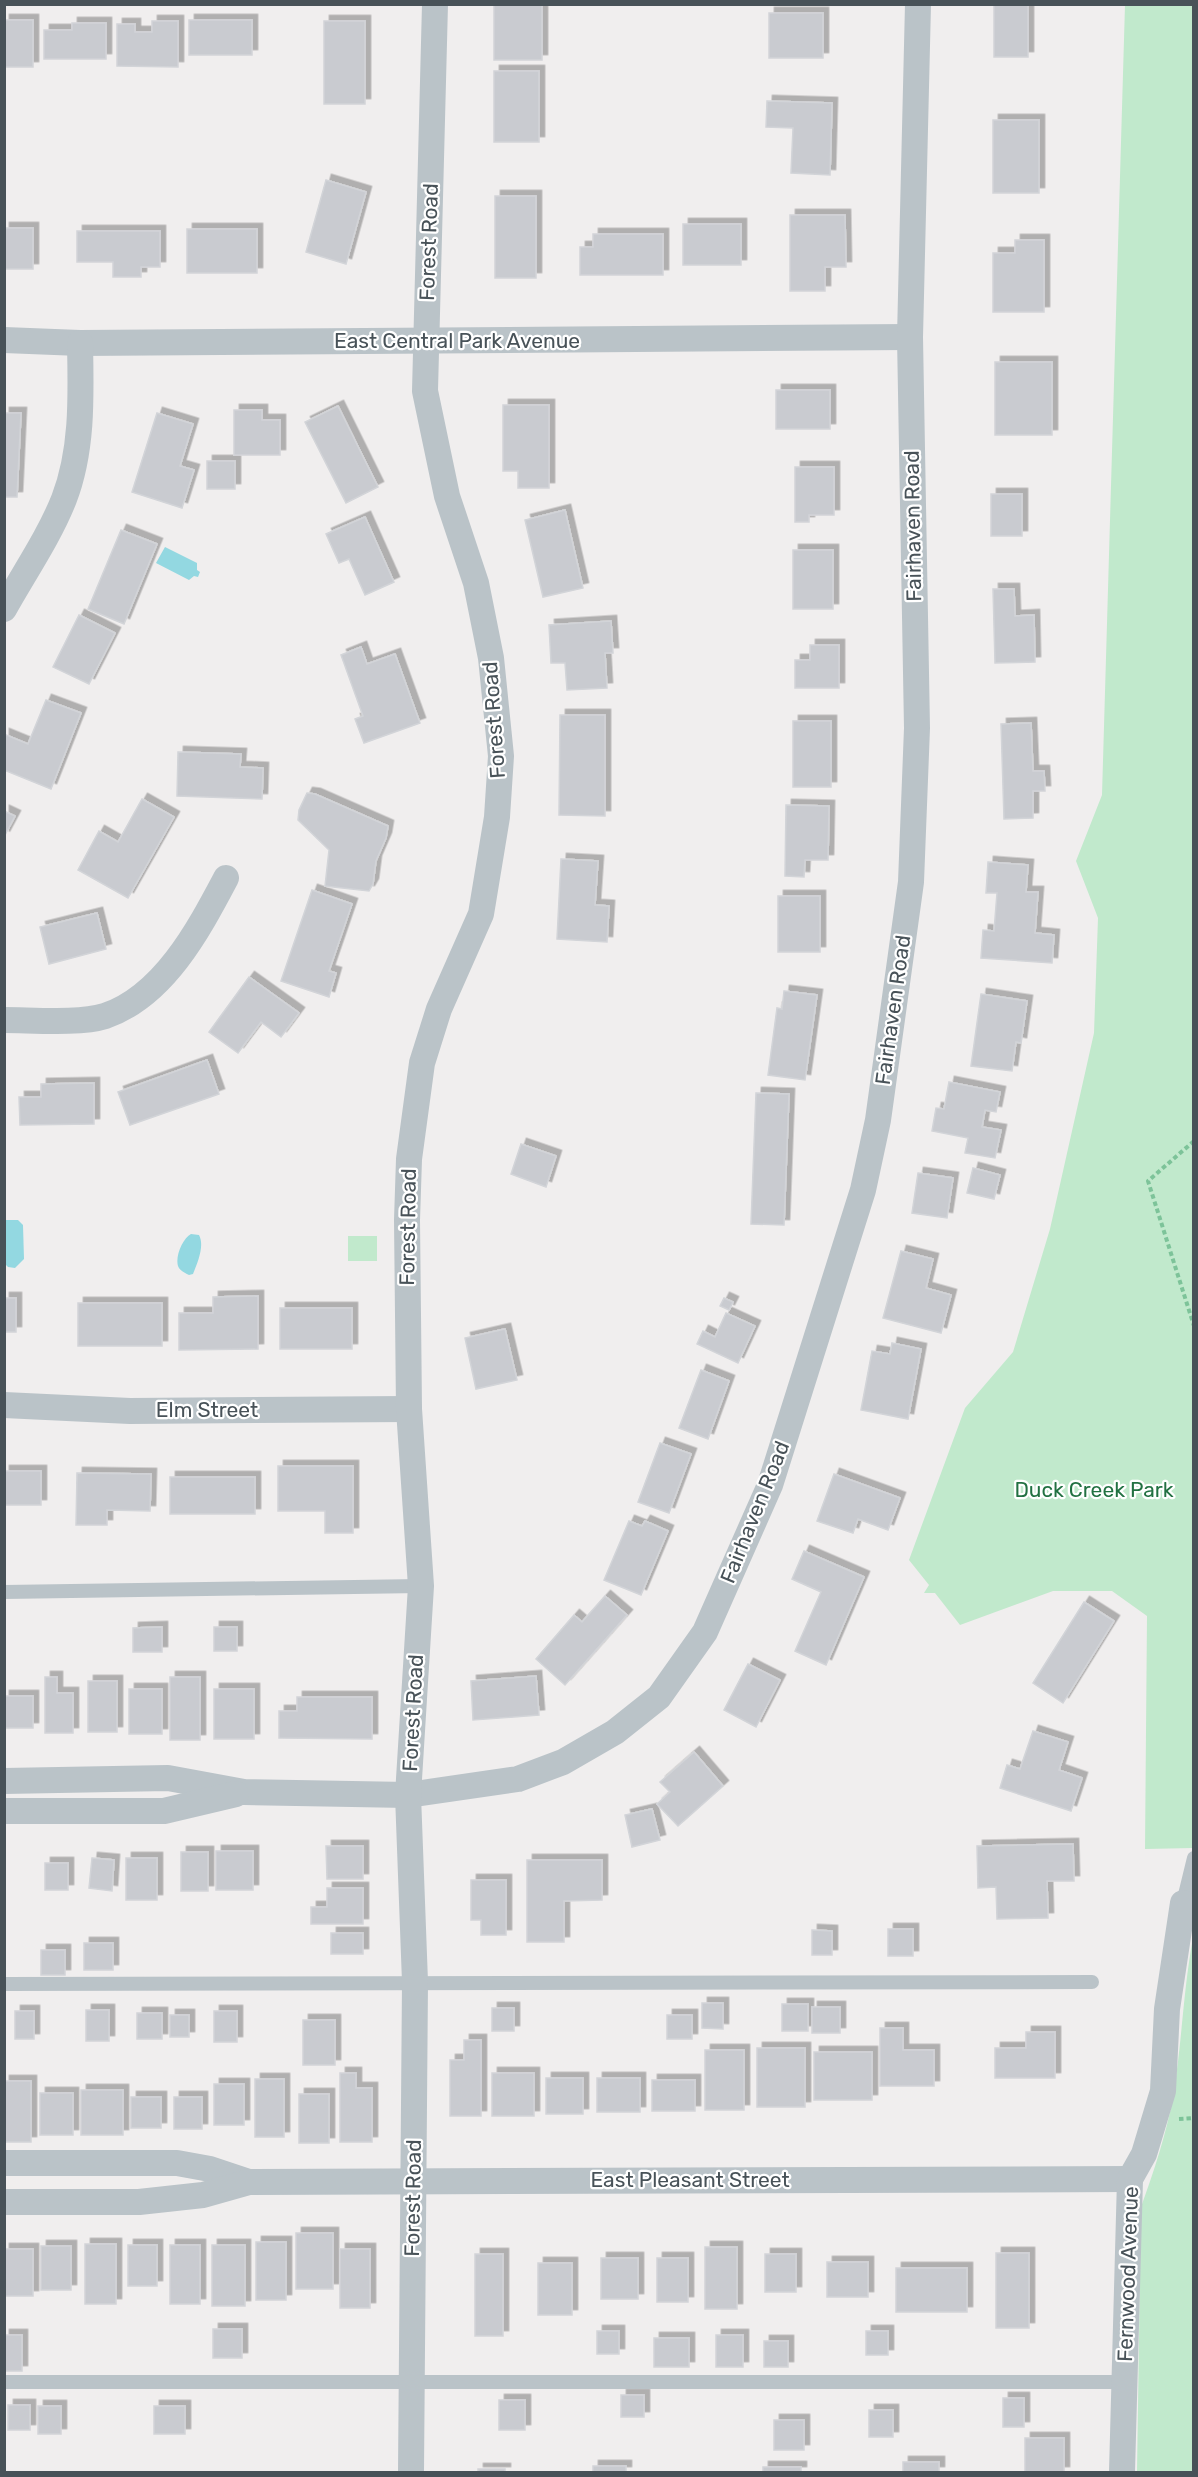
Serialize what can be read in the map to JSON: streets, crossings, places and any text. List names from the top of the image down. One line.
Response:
{"streets":{"street":["Forest Road","East Central Park Avenue","Fairhaven Road","Elm Street","East Pleasant Street","Fernwood Avenue"]},"crossings":[["Forest Road","East Central Park Avenue"],["Forest Road","Fairhaven Road"],["Forest Road","Elm Street"],["Forest Road","East Pleasant Street"],["East Central Park Avenue","Fairhaven Road"],["East Pleasant Street","Fernwood Avenue"]],"parks":["Duck Creek Park"]}
